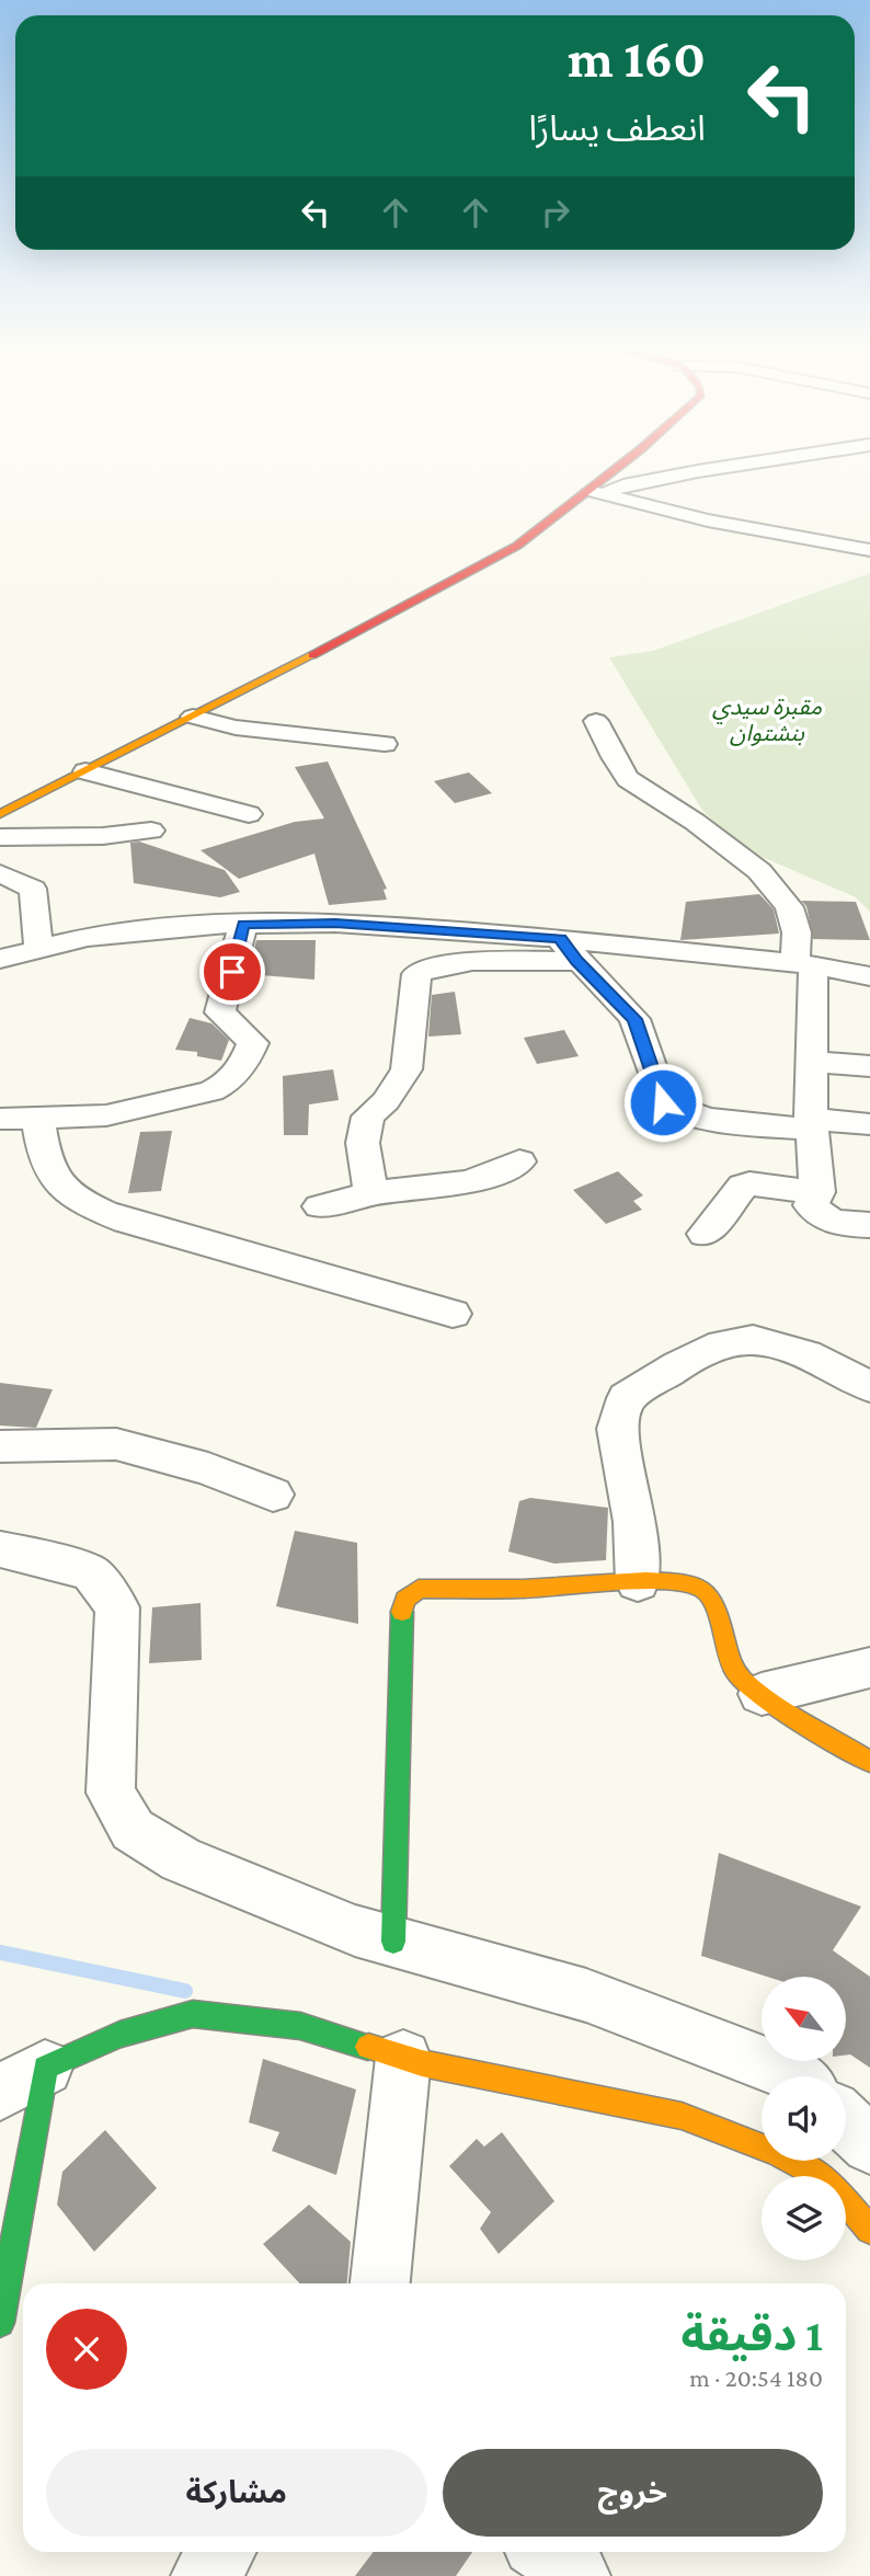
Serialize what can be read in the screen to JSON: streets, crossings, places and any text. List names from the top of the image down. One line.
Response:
{"parks":["مقبرة سيدي بنشتوان"],"north":"top left","page":{"turn":["160 m","انعطف يسارًا"],"heading":["1 دقيقة","180 m · 20:54"],"buttons":["خروج","مشاركة"]}}
